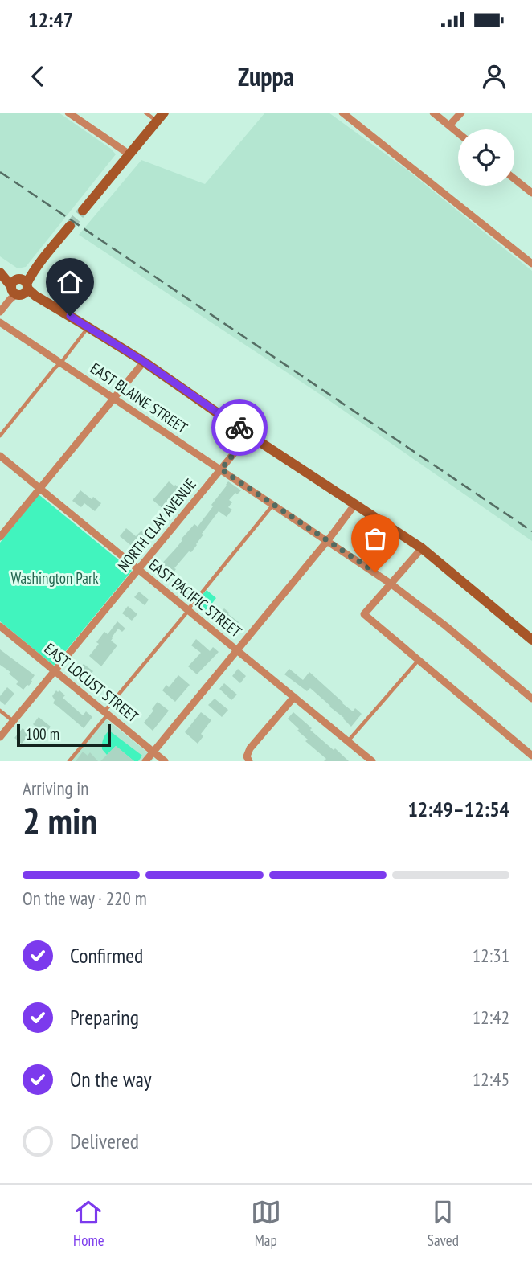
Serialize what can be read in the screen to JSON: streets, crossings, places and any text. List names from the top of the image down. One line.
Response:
{"streets":{"street":["EAST BLAINE STREET","NORTH CLAY AVENUE","EAST PACIFIC STREET","EAST LOCUST STREET"]},"crossings":[["EAST BLAINE STREET","NORTH CLAY AVENUE"],["NORTH CLAY AVENUE","EAST PACIFIC STREET"],["NORTH CLAY AVENUE","EAST LOCUST STREET"]],"parks":["Washington Park"],"scale_bar":"100 m","page":{"status":"12:47","header":"Zuppa","scale":"100 m","heading":["2 min","Arriving in","12:49–12:54"],"bar":"On the way · 220 m","list":[["Confirmed","12:31"],["Preparing","12:42"],["On the way","12:45"],"Delivered"],"tabs":["Home","Map","Saved"]}}
